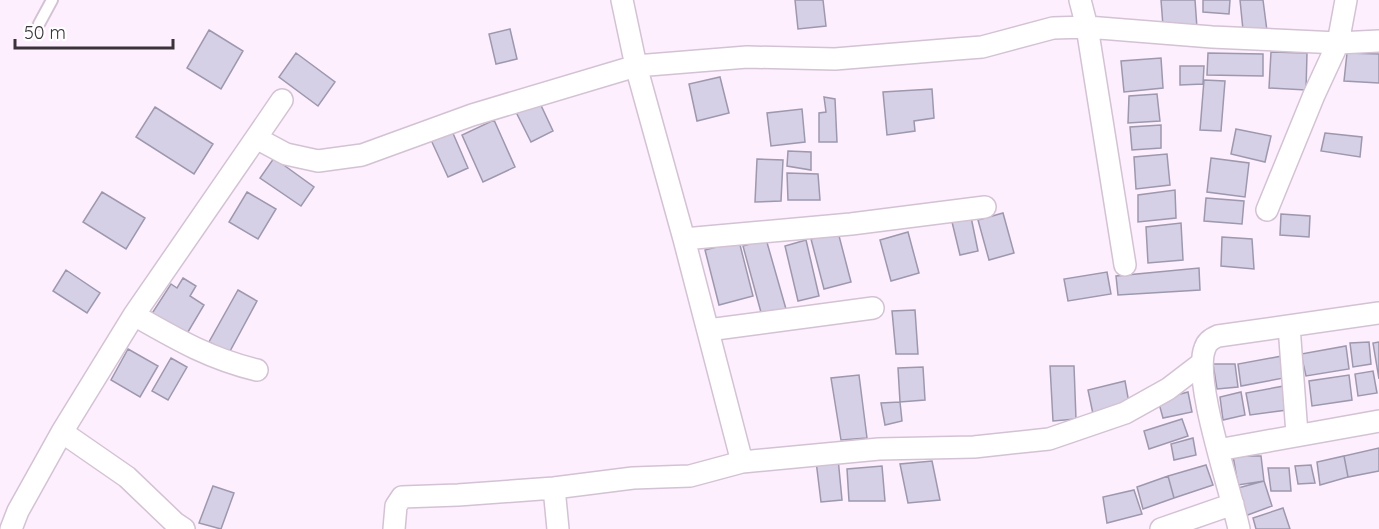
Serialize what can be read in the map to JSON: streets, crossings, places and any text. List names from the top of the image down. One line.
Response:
{"scale_bar":"50 m"}
